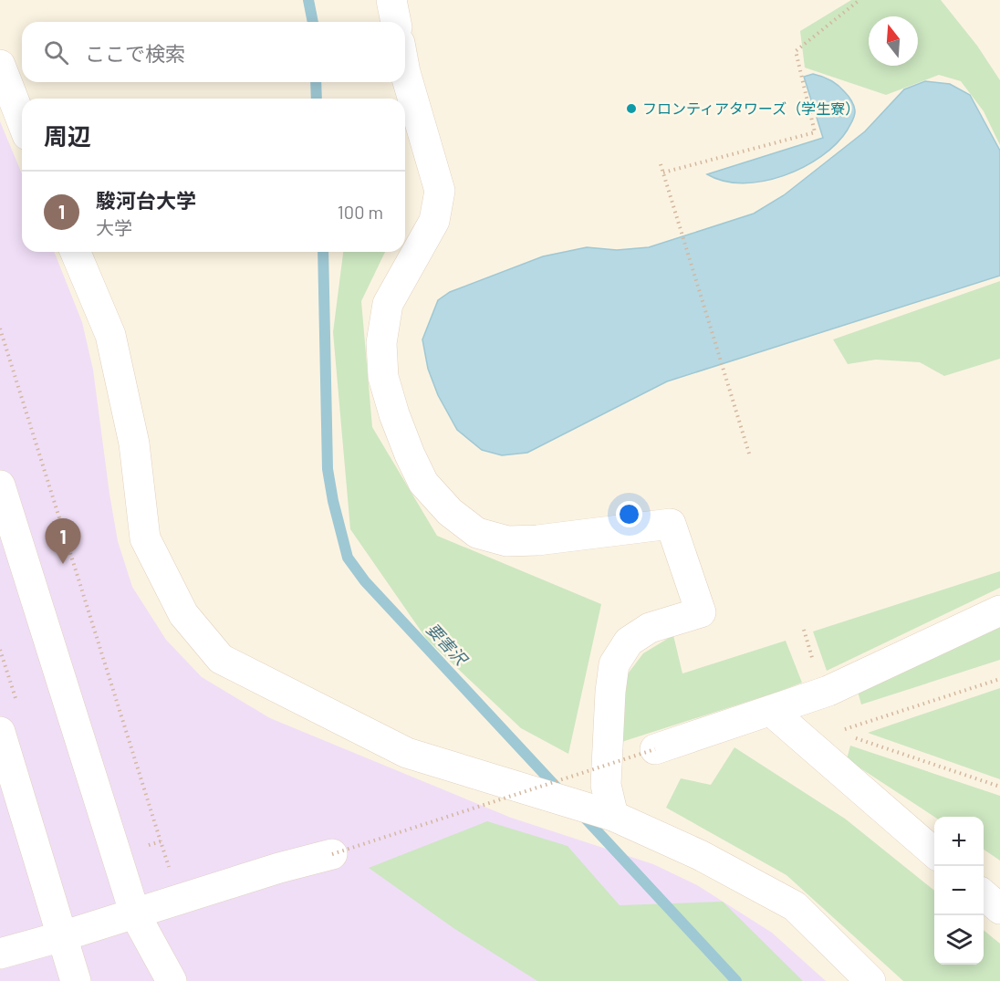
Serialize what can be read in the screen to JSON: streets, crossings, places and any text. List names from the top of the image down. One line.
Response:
{"water":["要害沢"],"places":["フロンティアタワーズ（学生寮）"],"north":"top","page":{"search":"ここで検索","heading":"周辺","list":[{"mark":"1","name":"駿河台大学","note":"大学","value":"100 m"}],"pins":"1","map_buttons":["+","−"]}}
